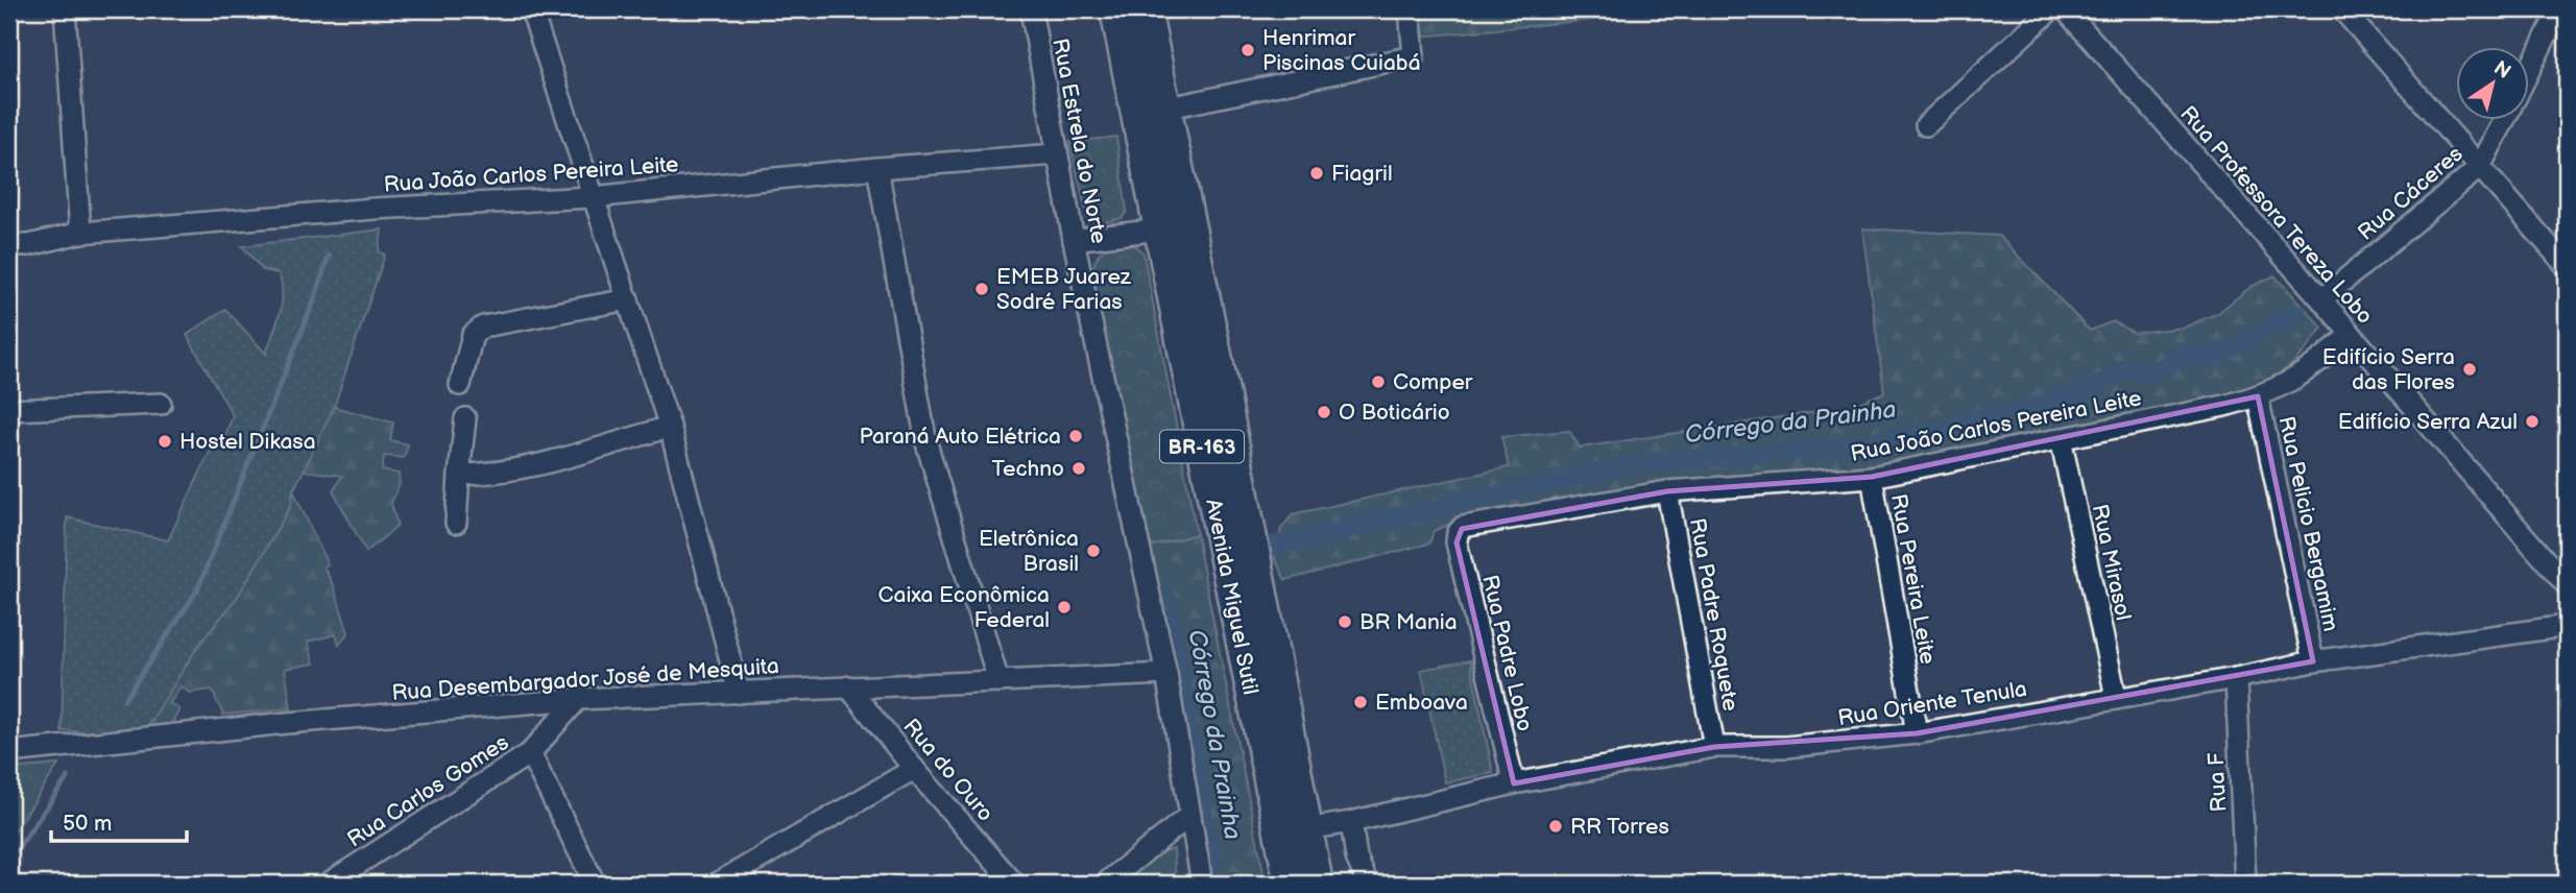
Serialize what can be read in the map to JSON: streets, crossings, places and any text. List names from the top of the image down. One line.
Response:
{"streets":{"highway":["BR-163","Avenida Miguel Sutil"],"street":["Rua Estrela do Norte","Rua João Carlos Pereira Leite","Rua Cáceres","Rua Professora Tereza Lobo","Rua Pelicio Bergamim","Rua Mirasol","Rua Pereira Leite","Rua Padre Roquete","Rua Padre Lobo","Rua Desembargador José de Mesquita","Rua Oriente Tenula","Rua do Ouro","Rua F","Rua Carlos Gomes"]},"crossings":[["Rua Estrela do Norte","Rua João Carlos Pereira Leite"],["Rua Estrela do Norte","Rua Desembargador José de Mesquita"],["Rua João Carlos Pereira Leite","Rua Professora Tereza Lobo"],["Rua João Carlos Pereira Leite","Rua Pelicio Bergamim"],["Rua João Carlos Pereira Leite","Rua Mirasol"],["Rua João Carlos Pereira Leite","Rua Pereira Leite"],["Rua João Carlos Pereira Leite","Rua Padre Roquete"],["Rua João Carlos Pereira Leite","Rua Padre Lobo"],["Rua Cáceres","Rua Professora Tereza Lobo"],["Rua Pelicio Bergamim","Rua Oriente Tenula"],["Rua Mirasol","Rua Oriente Tenula"],["Rua Pereira Leite","Rua Oriente Tenula"],["Avenida Miguel Sutil","Rua Oriente Tenula"],["Rua Padre Roquete","Rua Oriente Tenula"],["Rua Padre Lobo","Rua Oriente Tenula"],["Rua Desembargador José de Mesquita","Rua do Ouro"],["Rua Desembargador José de Mesquita","Rua Carlos Gomes"],["Rua Oriente Tenula","Rua F"]],"water":["Córrego da Prainha"],"places":["Henrimar Piscinas Cuiabá","Fiagril","EMEB Juarez Sodré Farias","Edifício Serra das Flores","Comper","O Boticário","Edifício Serra Azul","Paraná Auto Elétrica","Hostel Dikasa","Techno","Eletrônica Brasil","Caixa Econômica Federal","BR Mania","Emboava","RR Torres"],"scale_bar":"50 m","north":"top right"}
